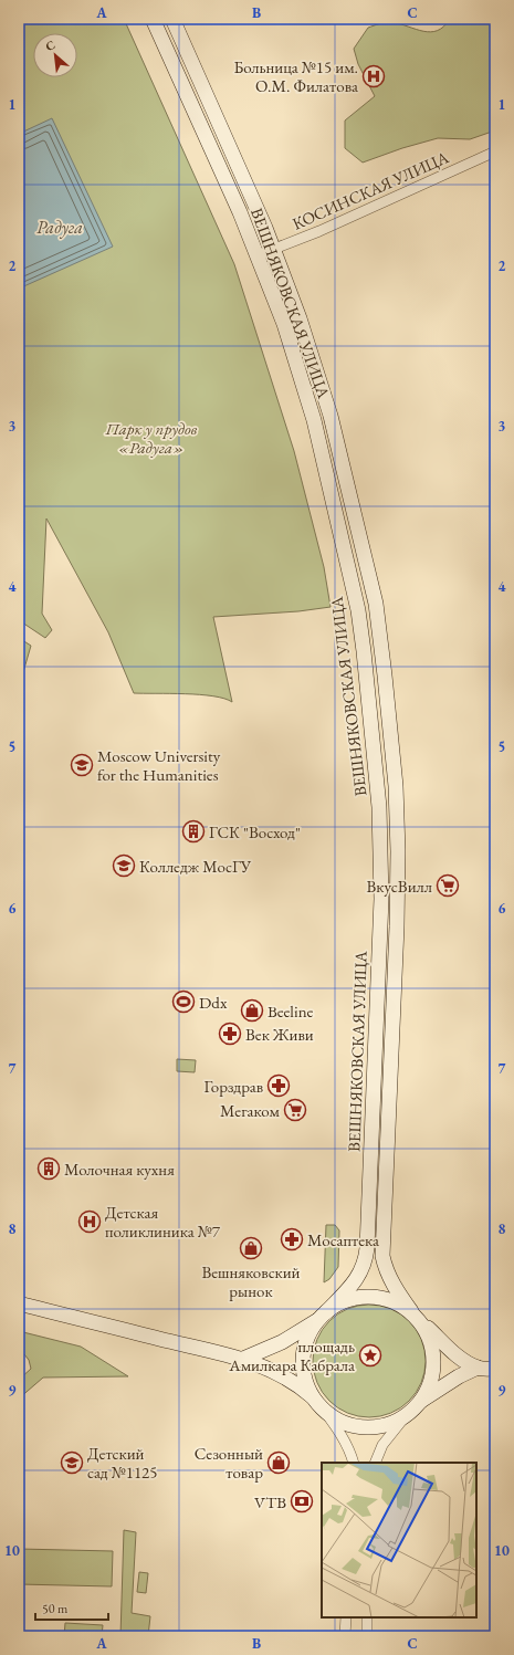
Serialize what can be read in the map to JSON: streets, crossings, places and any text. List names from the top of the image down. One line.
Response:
{"streets":{"main road":["ВЕШНЯКОВСКАЯ УЛИЦА"],"street":["КОСИНСКАЯ УЛИЦА"]},"crossings":[["КОСИНСКАЯ УЛИЦА","ВЕШНЯКОВСКАЯ УЛИЦА"]],"water":["Радуга"],"parks":["Парк у прудов «Радуга»"],"places":{"hospital":["Больница №15 им. О.М. Филатова","Детская поликлиника №7"],"school or university":["Moscow University for the Humanities","Колледж МосГУ","Детский сад №1125"],"building":["ГСК \"Восход\"","Молочная кухня"],"supermarket":["ВкусВилл","Мегаком"],"sports":["Ddx"],"shop":["Beeline","Вешняковский рынок","Сезонный товар"],"pharmacy":["Век Живи","Горздрав","Мосаптека"],"place":["площадь Амилкара Кабрала"],"bank":["VTB"]},"scale_bar":"50 m","north":"top left","grid":{"columns":["A","B","C"],"rows":["1","2","3","4","5","6","7","8","9","10"]}}
